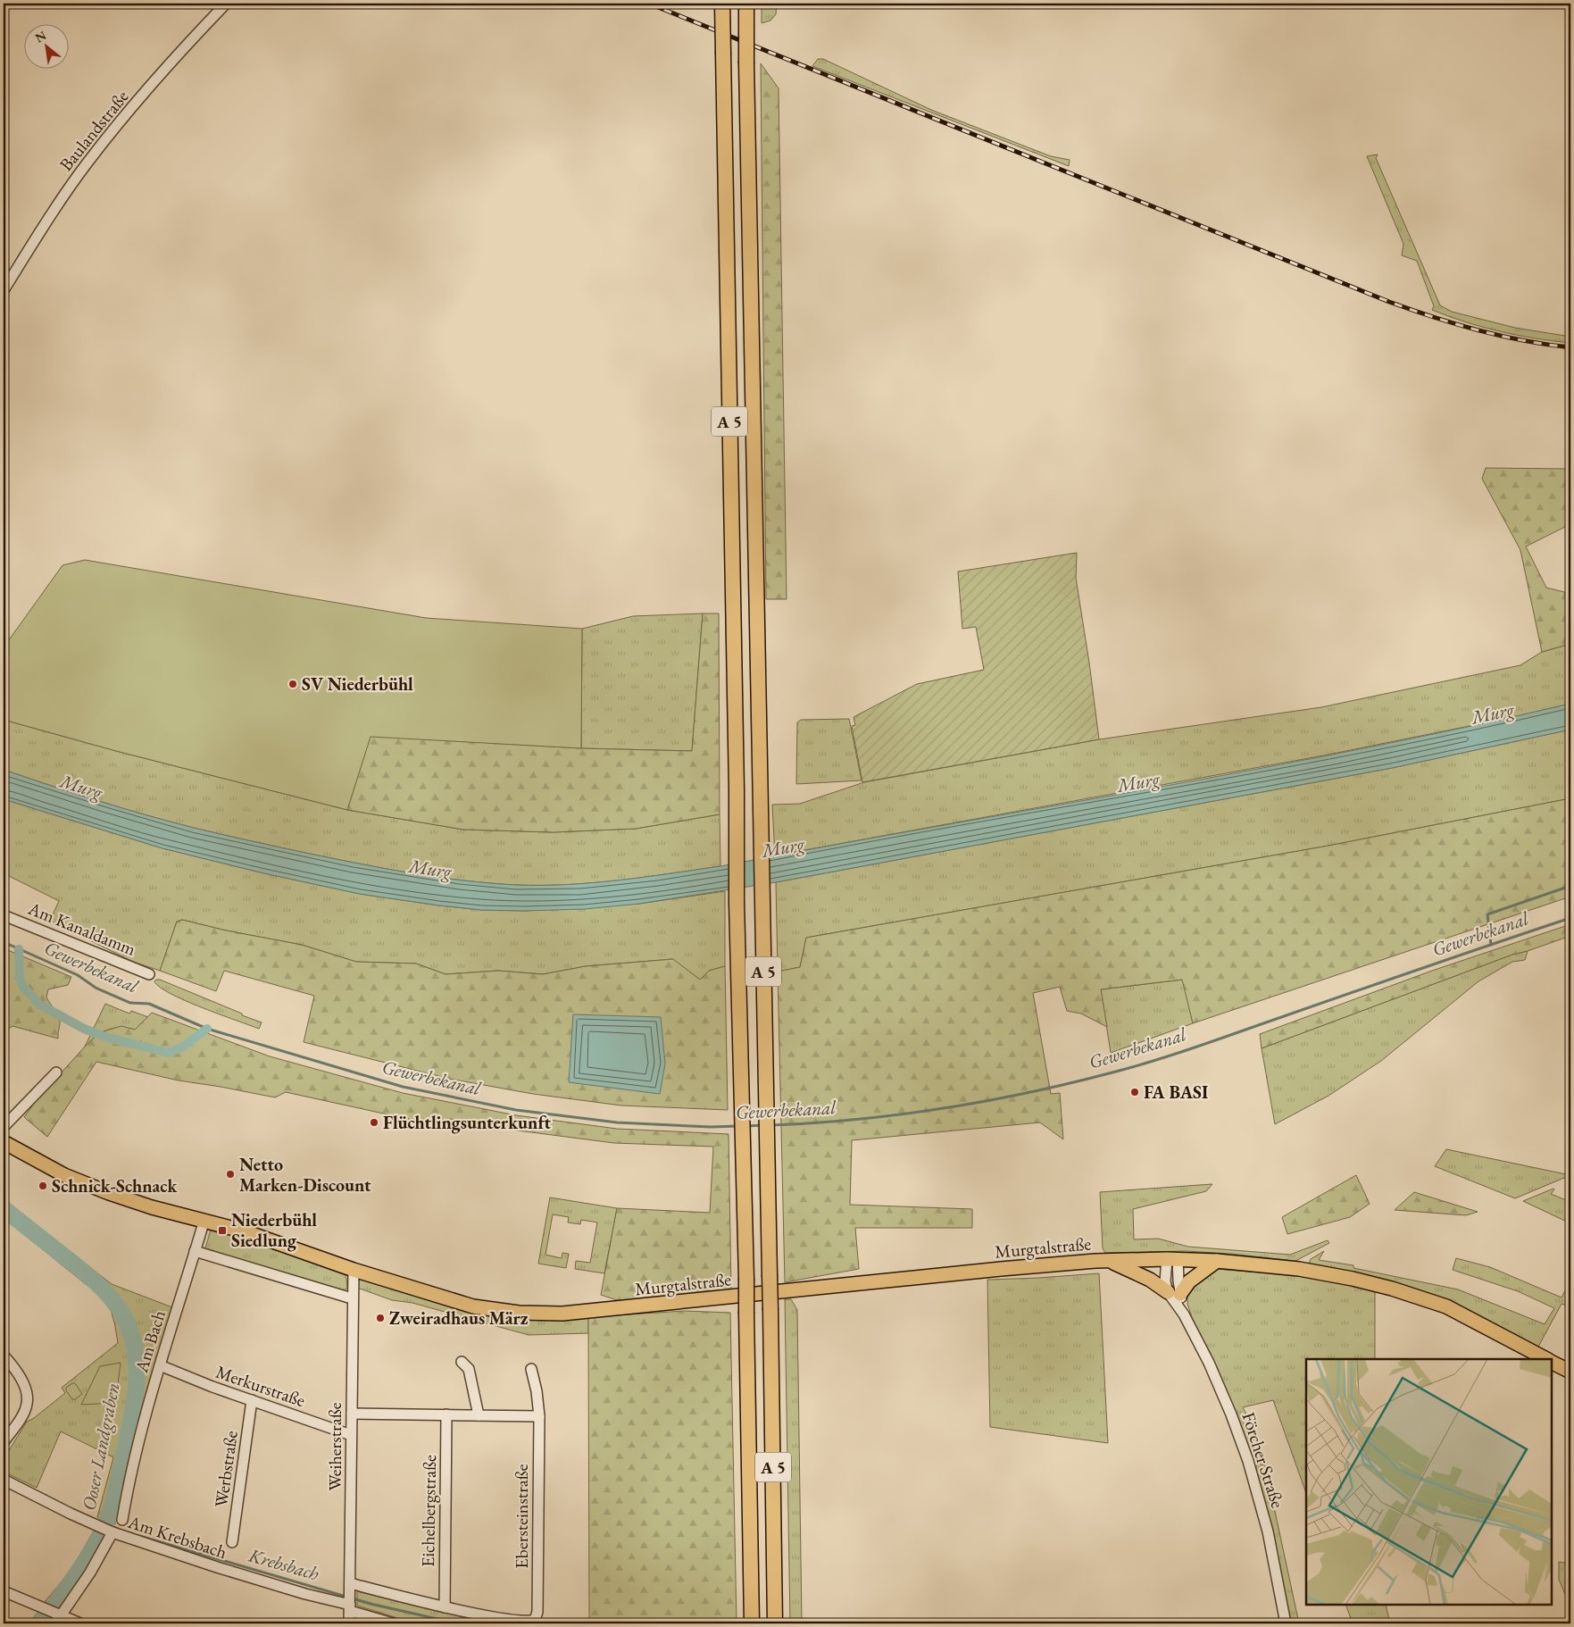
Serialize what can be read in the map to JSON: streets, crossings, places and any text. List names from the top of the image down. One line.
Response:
{"streets":{"highway":["A 5"],"main road":["Murgtalstraße"],"street":["Baulandstraße","Am Kanaldamm","Am Bach","Merkurstraße","Weiherstraße","Förcher Straße","Werbstraße","Eichelbergstraße","Ebersteinstraße","Am Krebsbach"]},"crossings":[["Murgtalstraße","Weiherstraße"],["Am Bach","Merkurstraße"],["Merkurstraße","Weiherstraße"],["Merkurstraße","Werbstraße"],["Weiherstraße","Am Krebsbach"],["Eichelbergstraße","Ebersteinstraße"]],"water":["Murg","Gewerbekanal","Ooser Landgraben","Krebsbach"],"places":{"other":["SV Niederbühl","FA BASI","Flüchtlingsunterkunft","Netto Marken-Discount","Schnick-Schnack","Zweiradhaus März"],"transit":["Niederbühl Siedlung"]},"north":"top left"}
